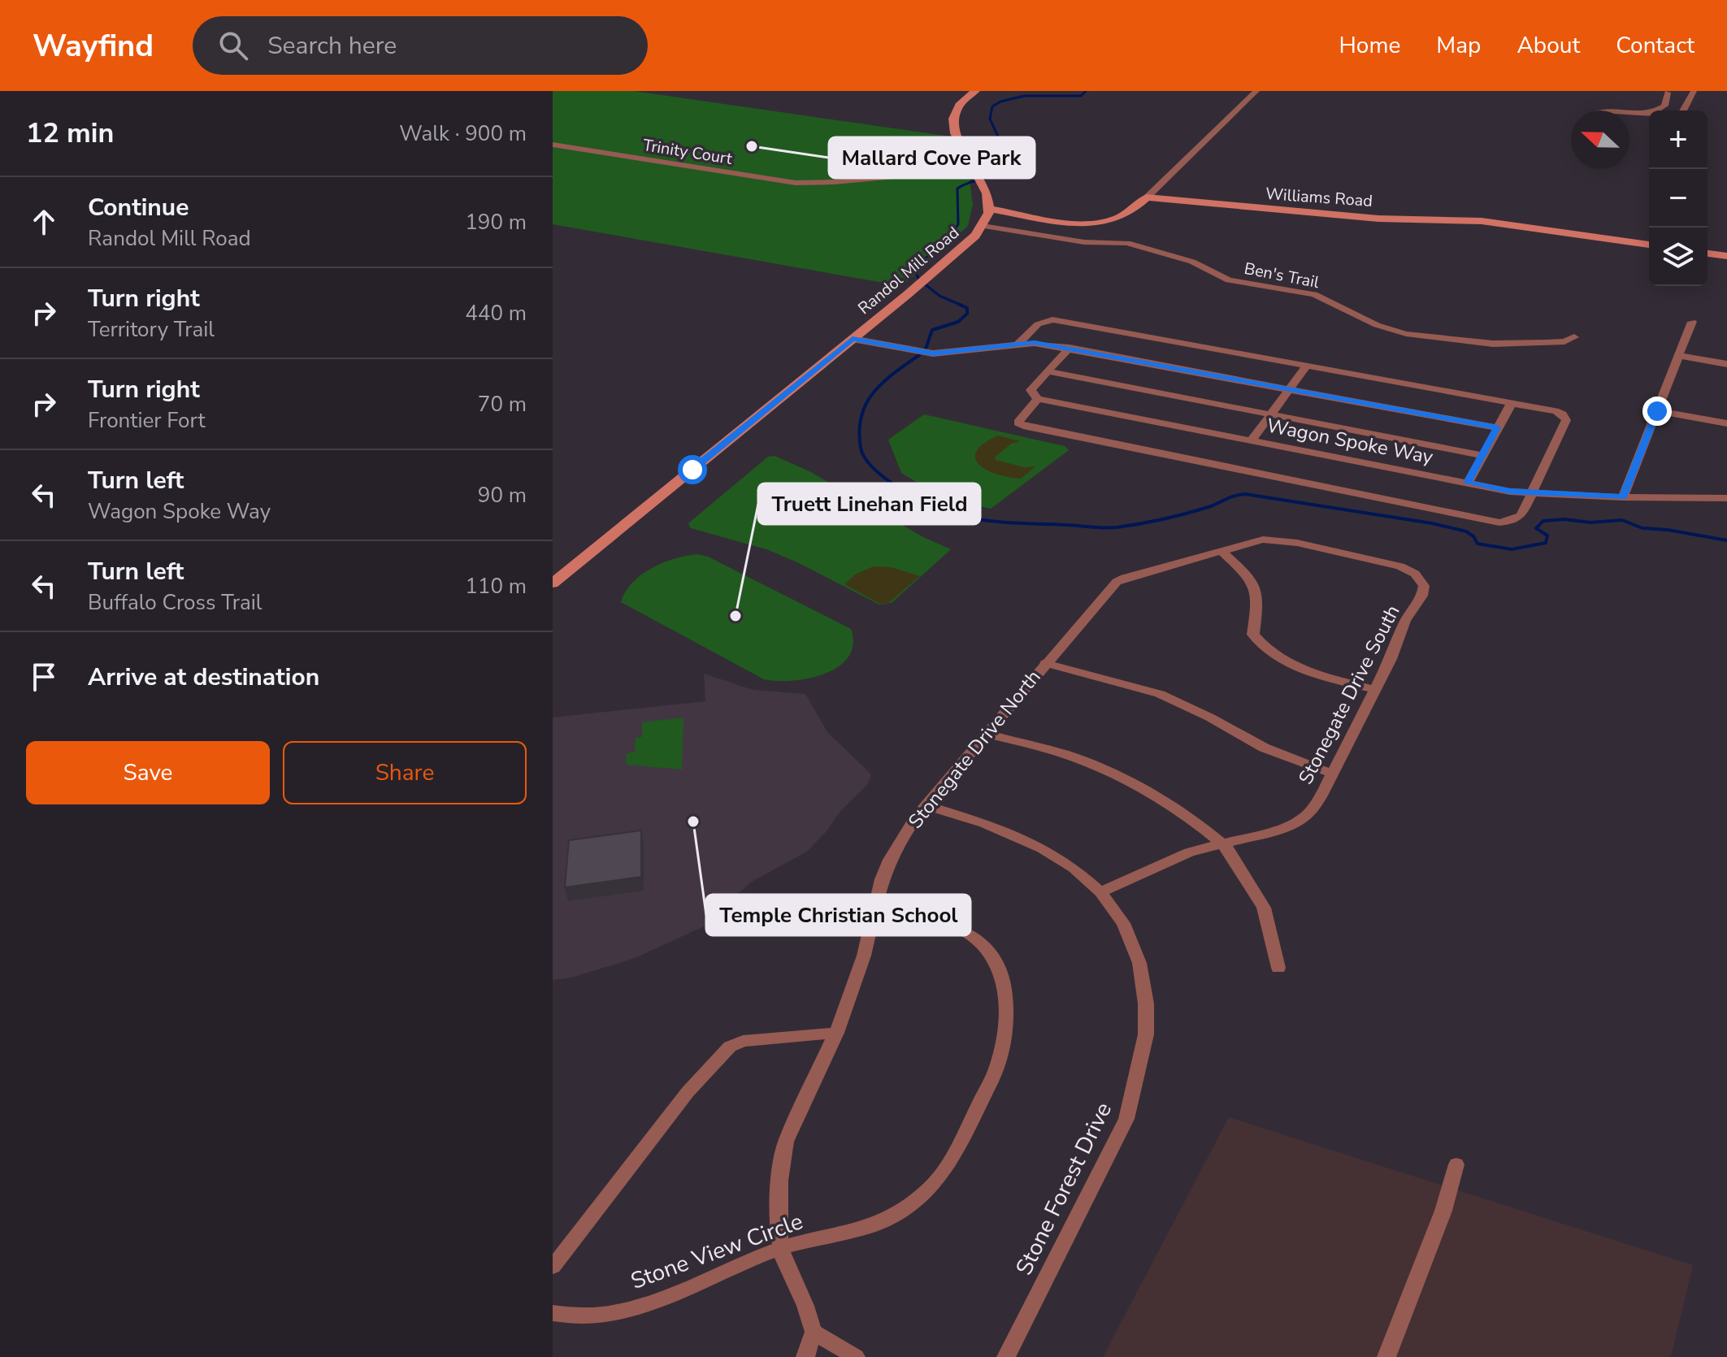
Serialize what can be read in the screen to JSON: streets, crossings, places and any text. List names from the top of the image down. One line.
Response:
{"streets":{"main road":["Williams Road","Randol Mill Road"],"street":["Trinity Court","Ben's Trail","Wagon Spoke Way","Stonegate Drive South","Stonegate Drive North","Stone Forest Drive","Stone View Circle"]},"crossings":[["Randol Mill Road","Ben's Trail"],["Stonegate Drive South","Stonegate Drive North"],["Stonegate Drive South","Stone Forest Drive"],["Stonegate Drive North","Stone Forest Drive"],["Stonegate Drive North","Stone View Circle"]],"places":["Mallard Cove Park","Truett Linehan Field","Temple Christian School"],"north":"left","page":{"header":"Wayfind","search":"Search here","nav":["Home","Map","About","Contact"],"heading":["12 min","Walk · 900 m"],"map_buttons":["+","−"],"list":[["Continue","Randol Mill Road","190 m"],["Turn right","Territory Trail","440 m"],["Turn right","Frontier Fort","70 m"],["Turn left","Wagon Spoke Way","90 m"],["Turn left","Buffalo Cross Trail","110 m"],"Arrive at destination"],"buttons":["Save","Share"]}}
